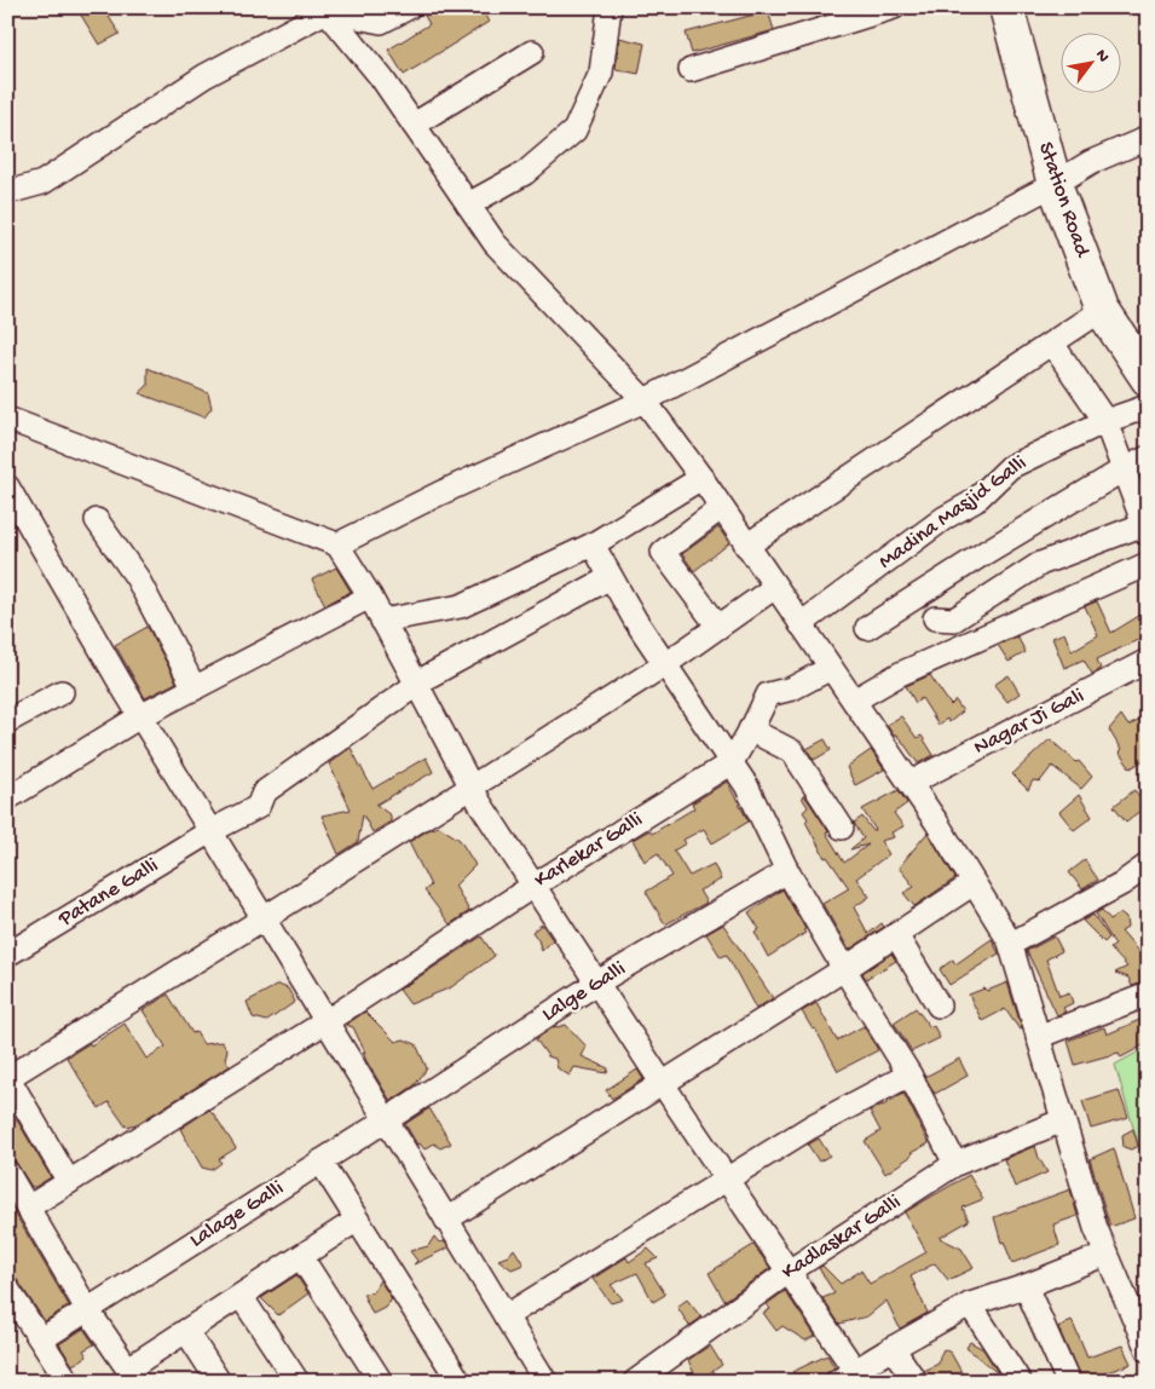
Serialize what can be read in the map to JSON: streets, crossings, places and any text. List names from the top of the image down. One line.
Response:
{"streets":{"highway":["Station Road"],"street":["Madina Masjid Galli","Nagar Ji Gali","Karlekar Galli","Patane Galli","Lalge Galli","Lalage Galli","Kadlaskar Galli"]},"crossings":[["Lalge Galli","Lalage Galli"]],"north":"top right"}
